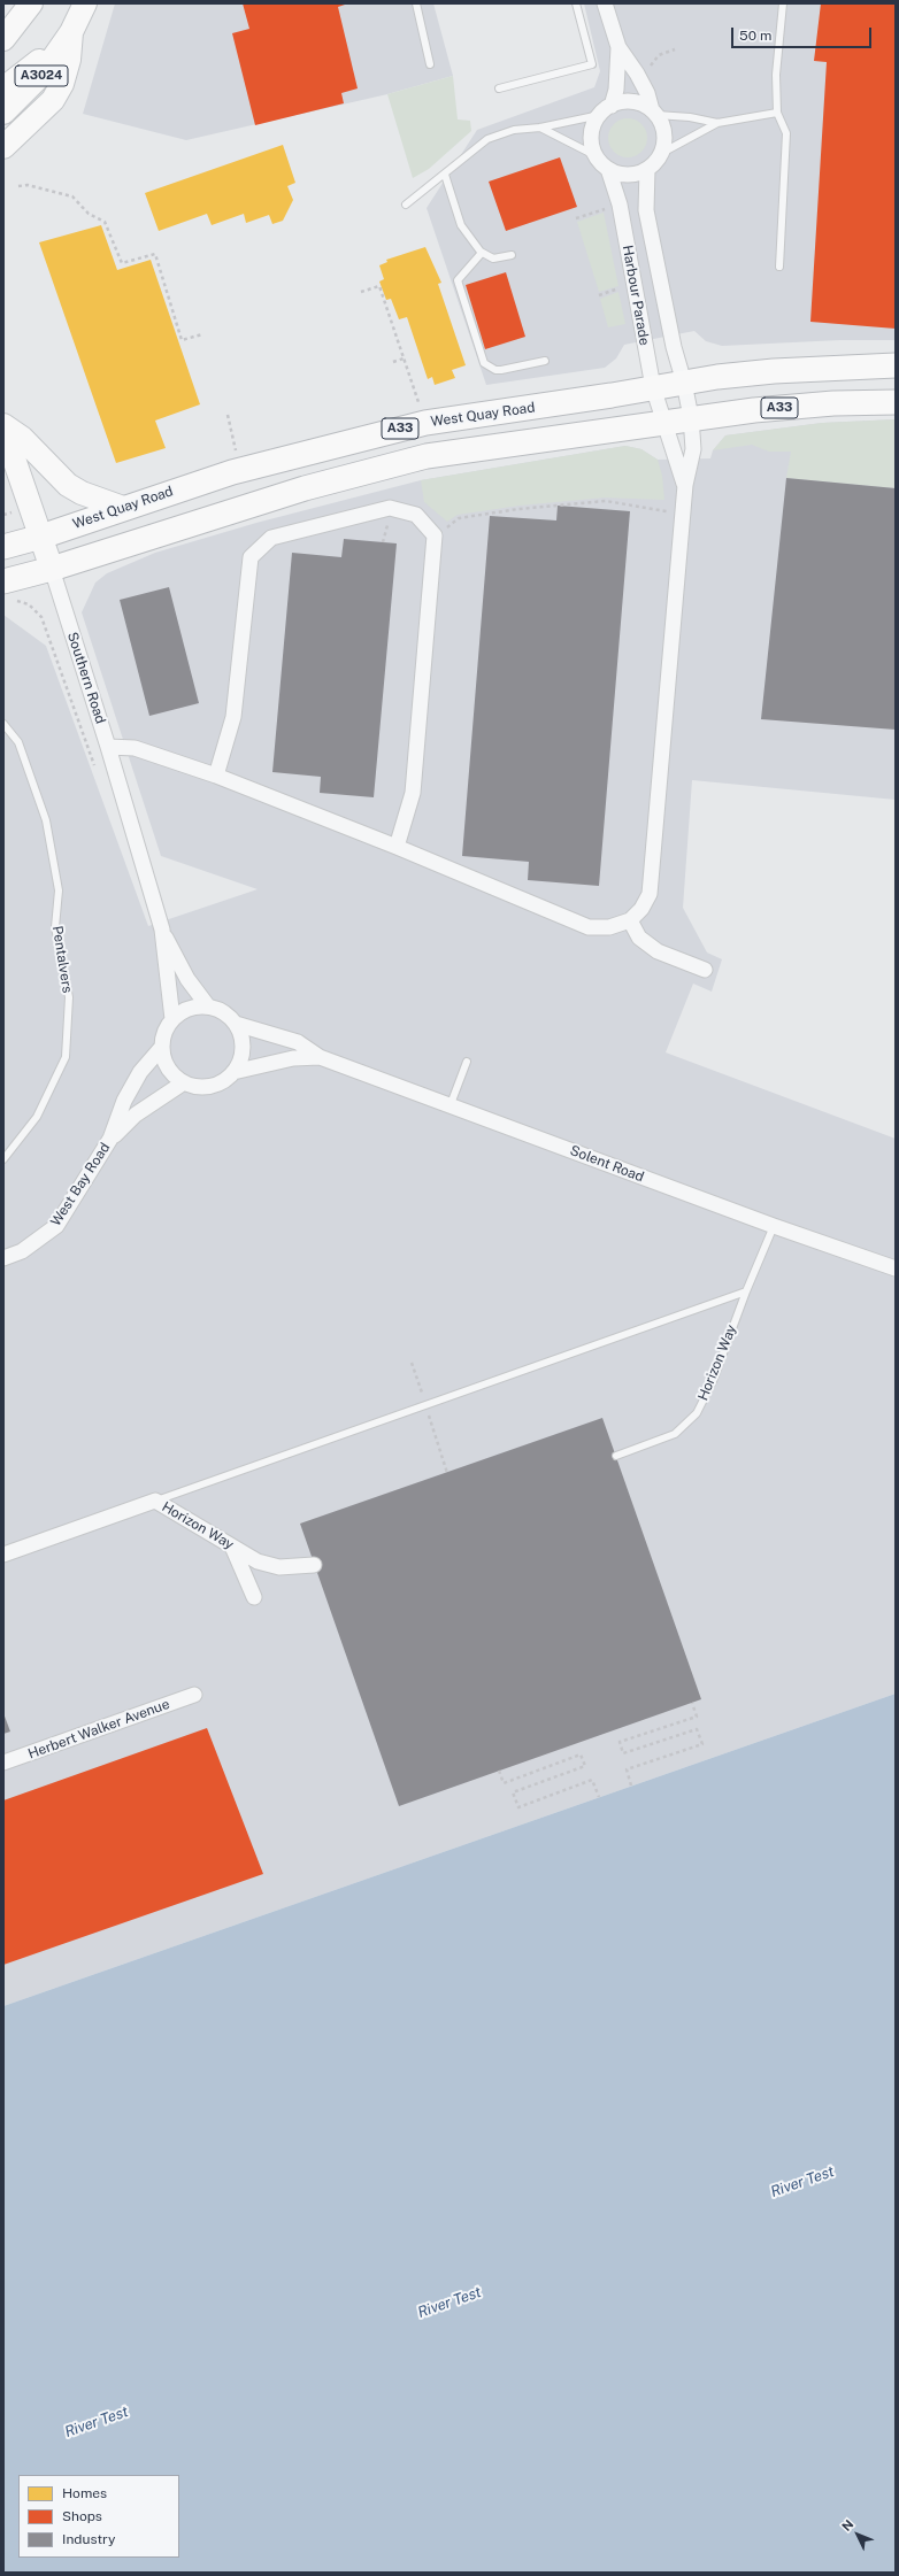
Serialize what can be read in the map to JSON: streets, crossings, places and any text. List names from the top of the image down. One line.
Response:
{"streets":{"highway":["A33","West Quay Road"],"main road":["A3024","Southern Road"],"street":["Harbour Parade","Solent Road","West Bay Road","Horizon Way","Herbert Walker Avenue"],"lane":["Pentalvers"]},"crossings":[["Harbour Parade","A33"],["Harbour Parade","West Quay Road"],["A33","Southern Road"],["West Quay Road","Southern Road"],["Southern Road","Solent Road"],["Southern Road","West Bay Road"],["Solent Road","West Bay Road"],["Solent Road","Horizon Way"]],"water":["River Test"],"legend":["Homes","Shops","Industry"],"scale_bar":"50 m","north":"top left"}
